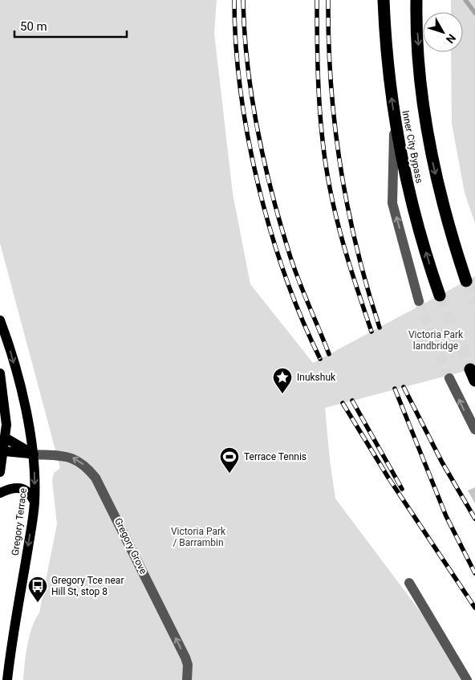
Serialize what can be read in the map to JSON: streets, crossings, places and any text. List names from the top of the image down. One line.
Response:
{"streets":{"highway":["Inner City Bypass"],"main road":["Gregory Terrace"],"lane":["Gregory Grove"]},"crossings":[["Gregory Terrace","Gregory Grove"]],"one_way":["Gregory Terrace","Gregory Grove"],"parks":["Victoria Park landbridge","Victoria Park / Barrambin"],"places":{"place":["Inukshuk"],"sports":["Terrace Tennis"],"bus stop":["Gregory Tce near Hill St, stop 8"]},"scale_bar":"50 m","north":"bottom right"}
